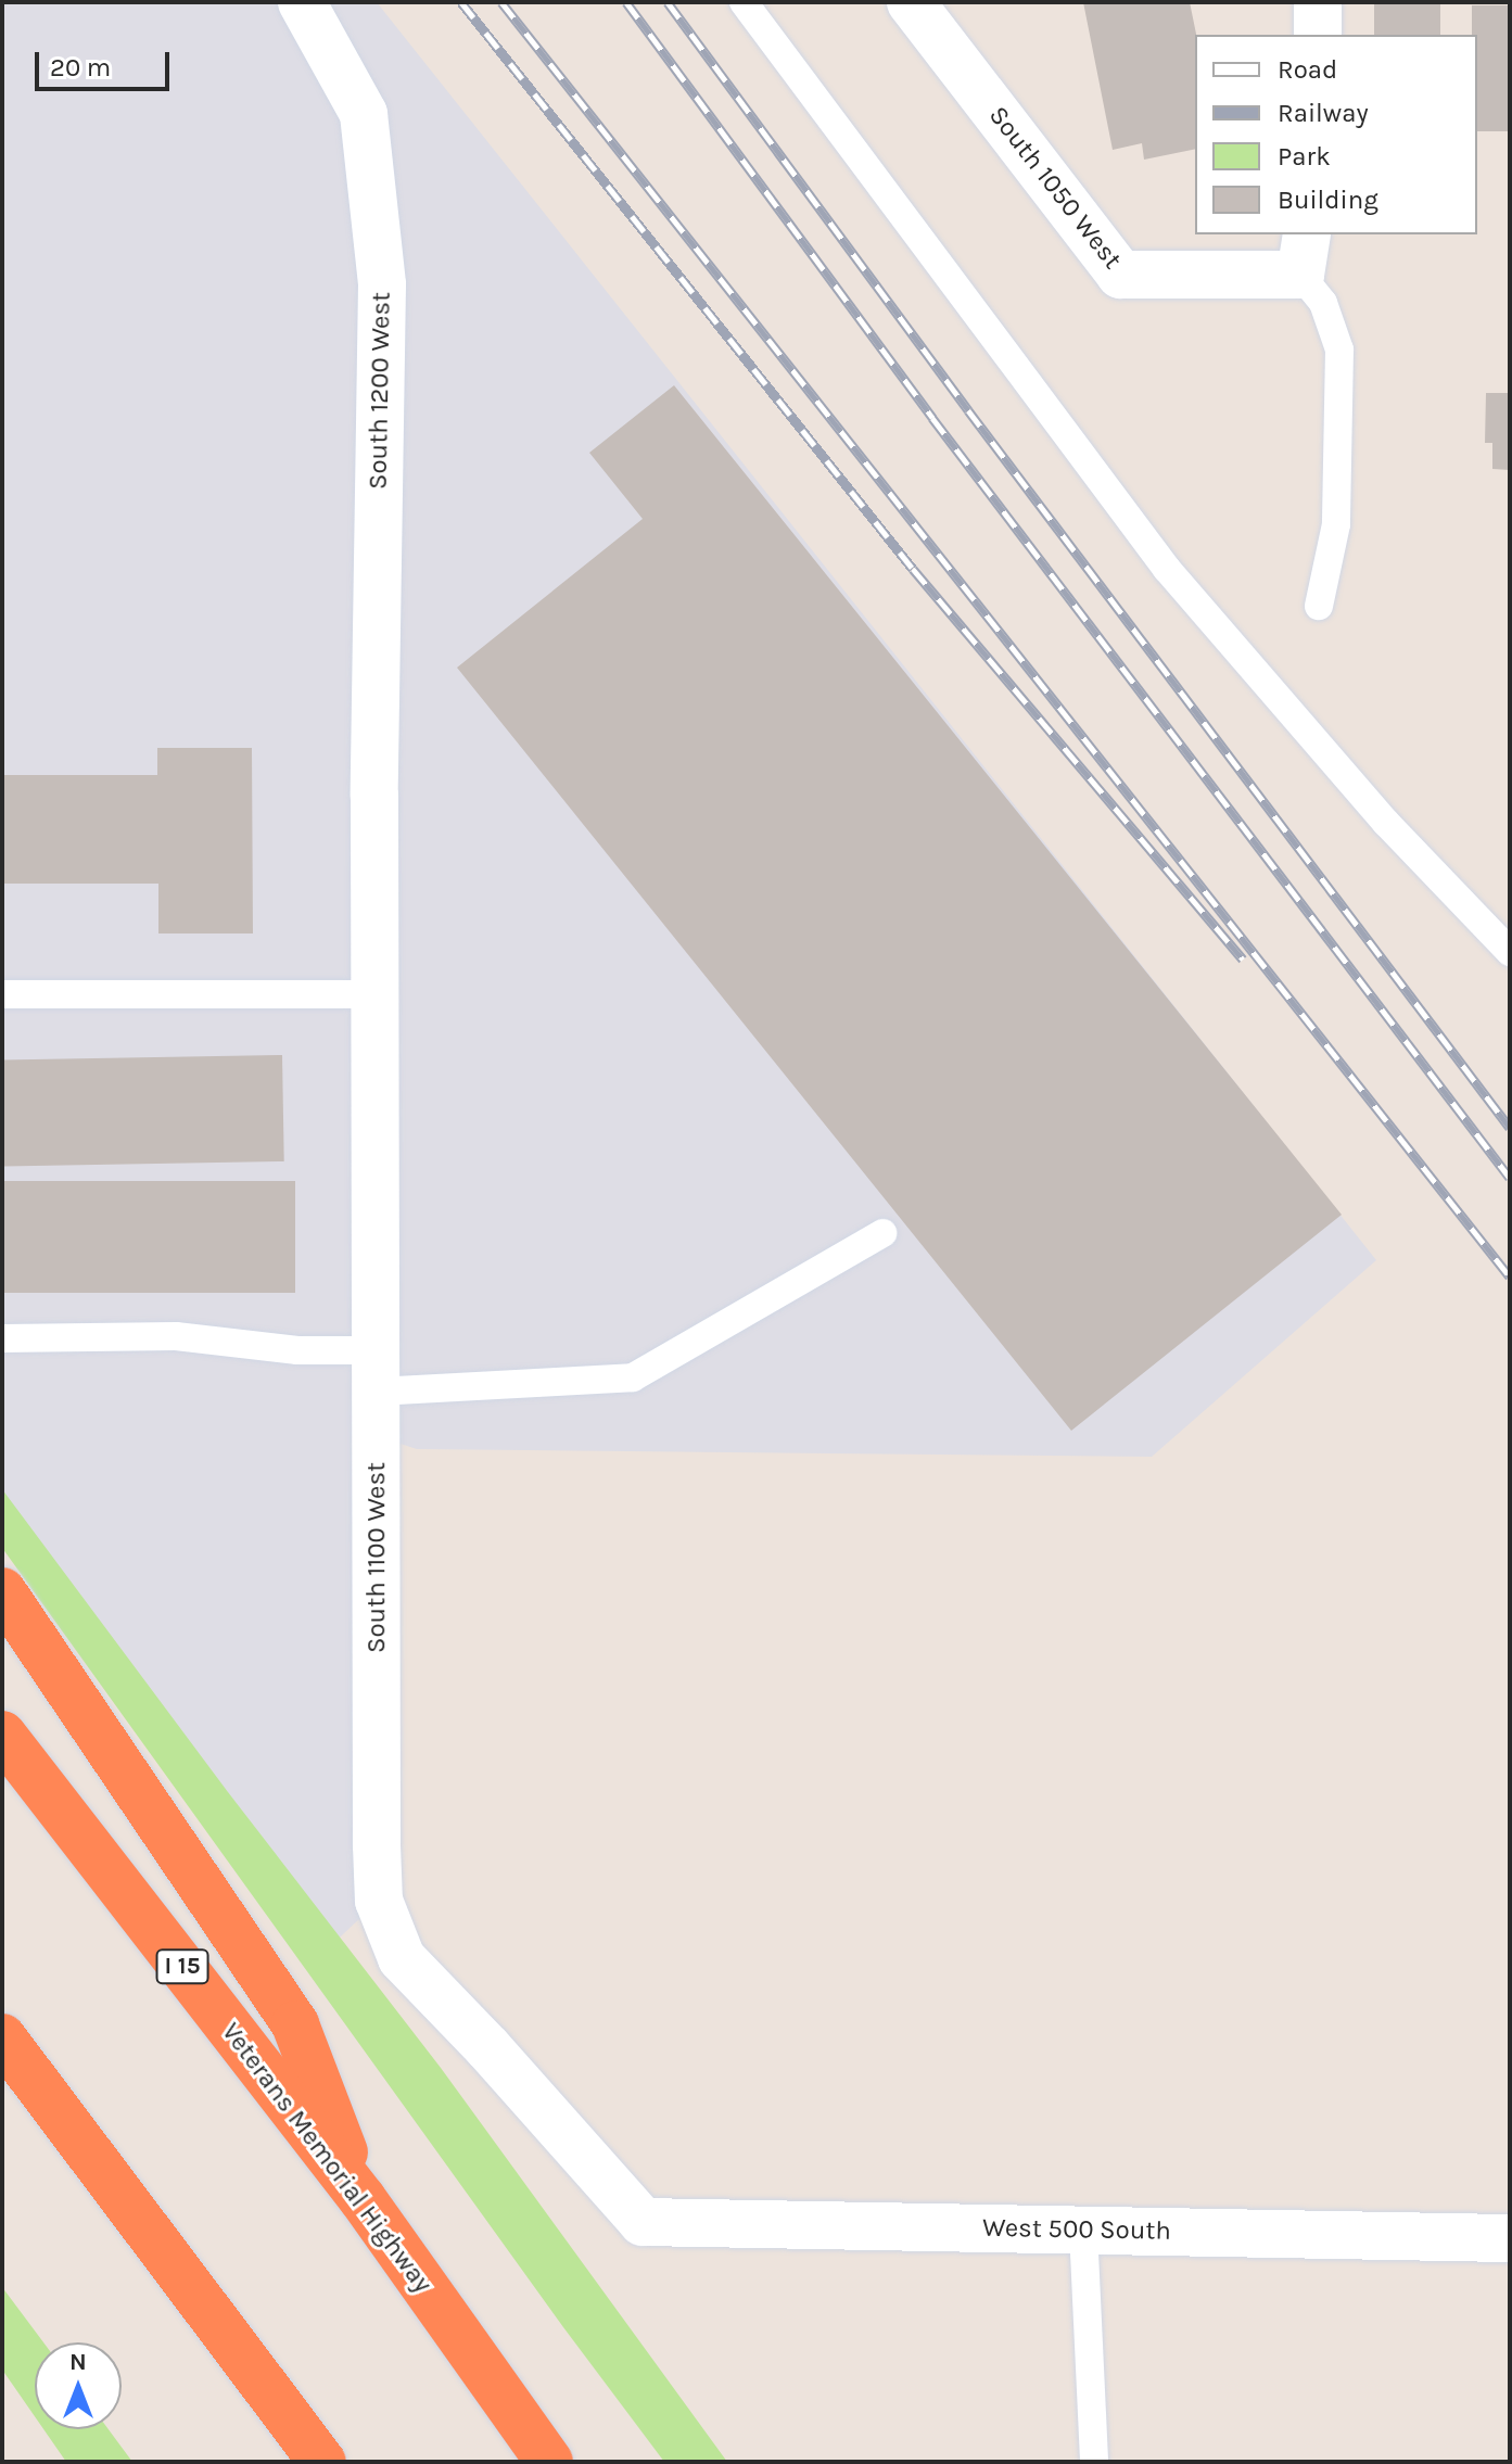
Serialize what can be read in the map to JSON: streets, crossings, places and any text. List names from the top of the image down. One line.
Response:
{"streets":{"highway":["I 15","Veterans Memorial Highway"],"street":["South 1050 West","South 1200 West","South 1100 West","West 500 South"]},"crossings":[["South 1200 West","South 1100 West"],["South 1100 West","West 500 South"]],"legend":["Road","Railway","Park","Building"],"scale_bar":"20 m","north":"top"}
